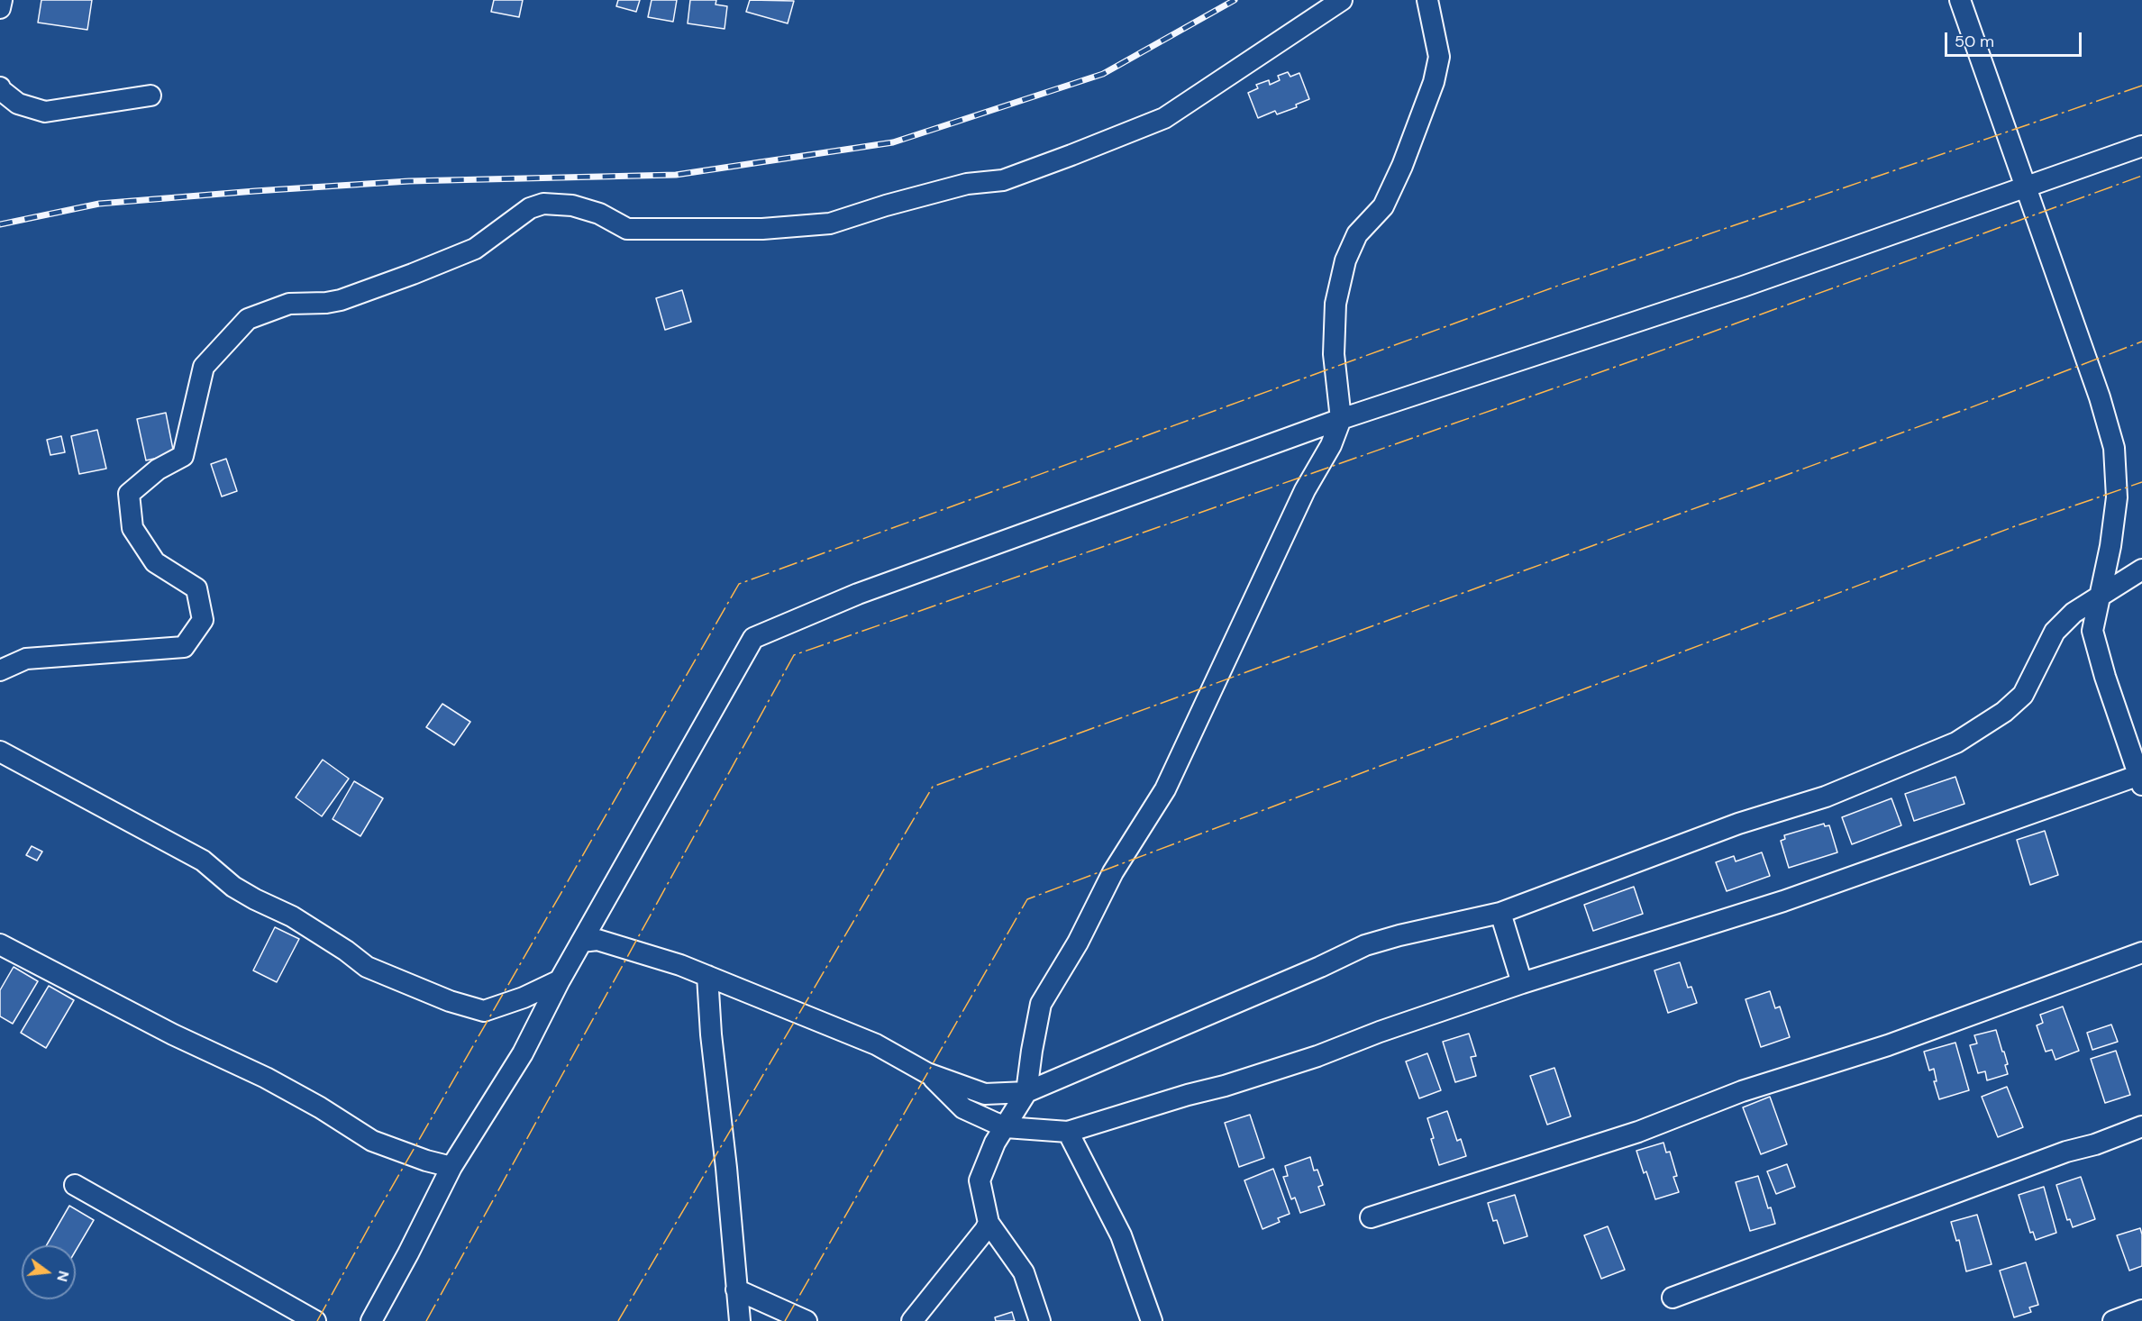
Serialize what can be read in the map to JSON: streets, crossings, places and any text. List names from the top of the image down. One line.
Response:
{"scale_bar":"50 m","north":"right"}
